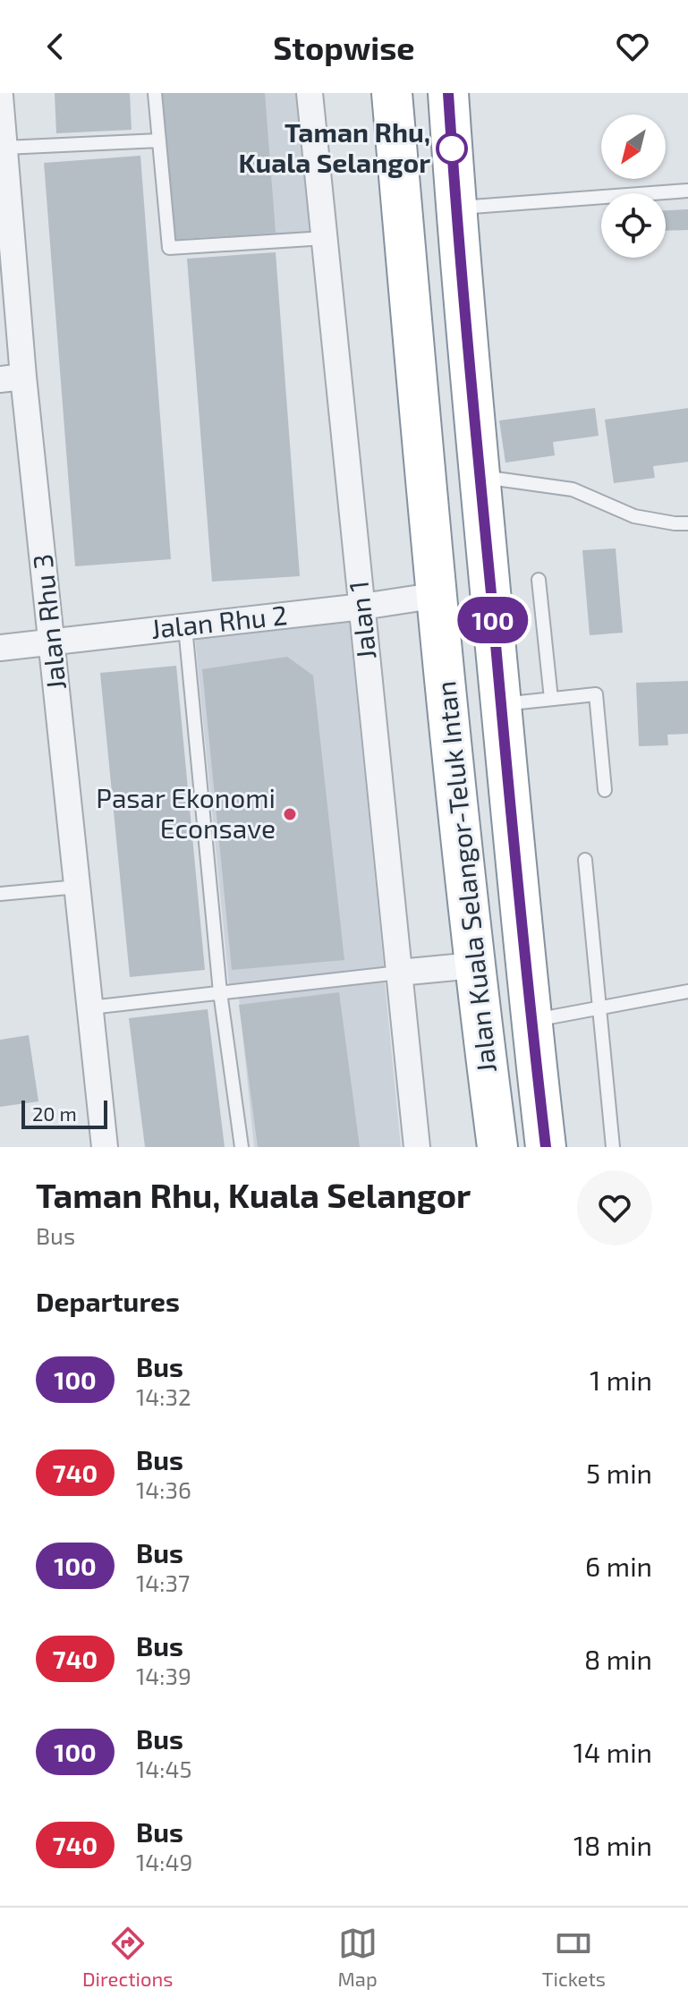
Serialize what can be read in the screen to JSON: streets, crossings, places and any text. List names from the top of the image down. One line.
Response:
{"streets":{"highway":["Jalan Kuala Selangor-Teluk Intan"],"street":["Jalan 1","Jalan Rhu 3","Jalan Rhu 2"]},"crossings":[["Jalan 1","Jalan Rhu 2"],["Jalan Rhu 3","Jalan Rhu 2"],["Jalan Rhu 2","Jalan Kuala Selangor-Teluk Intan"]],"places":["Taman Rhu, Kuala Selangor","Pasar Ekonomi Econsave"],"lines":["bus line 100"],"scale_bar":"20 m","north":"bottom left","page":{"header":"Stopwise","on_map":"100","scale":"20 m","heading":[["Taman Rhu, Kuala Selangor","Bus"],"Departures"],"list":[{"mark":"100","name":"Bus","note":"14:32","value":"1 min"},{"mark":"740","name":"Bus","note":"14:36","value":"5 min"},{"mark":"100","name":"Bus","note":"14:37","value":"6 min"},{"mark":"740","name":"Bus","note":"14:39","value":"8 min"},{"mark":"100","name":"Bus","note":"14:45","value":"14 min"},{"mark":"740","name":"Bus","note":"14:49","value":"18 min"}],"tabs":["Directions","Map","Tickets"]}}
